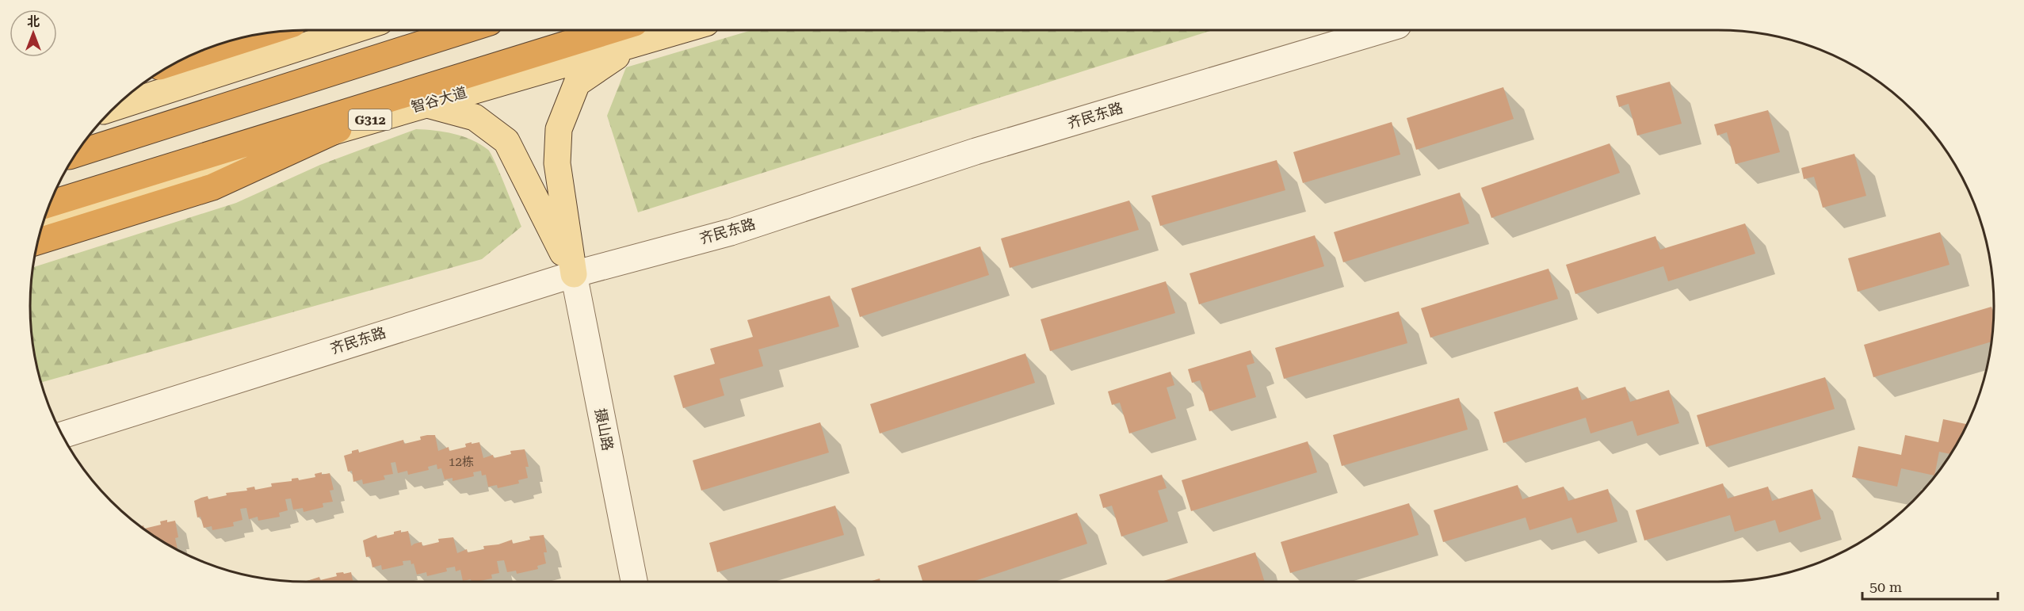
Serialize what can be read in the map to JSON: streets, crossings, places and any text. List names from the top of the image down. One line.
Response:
{"streets":{"highway":["智谷大道","G312"],"street":["齐民东路","摄山路"]},"crossings":[["齐民东路","摄山路"]],"house_numbers":["12栋"],"scale_bar":"50 m","north":"top"}
